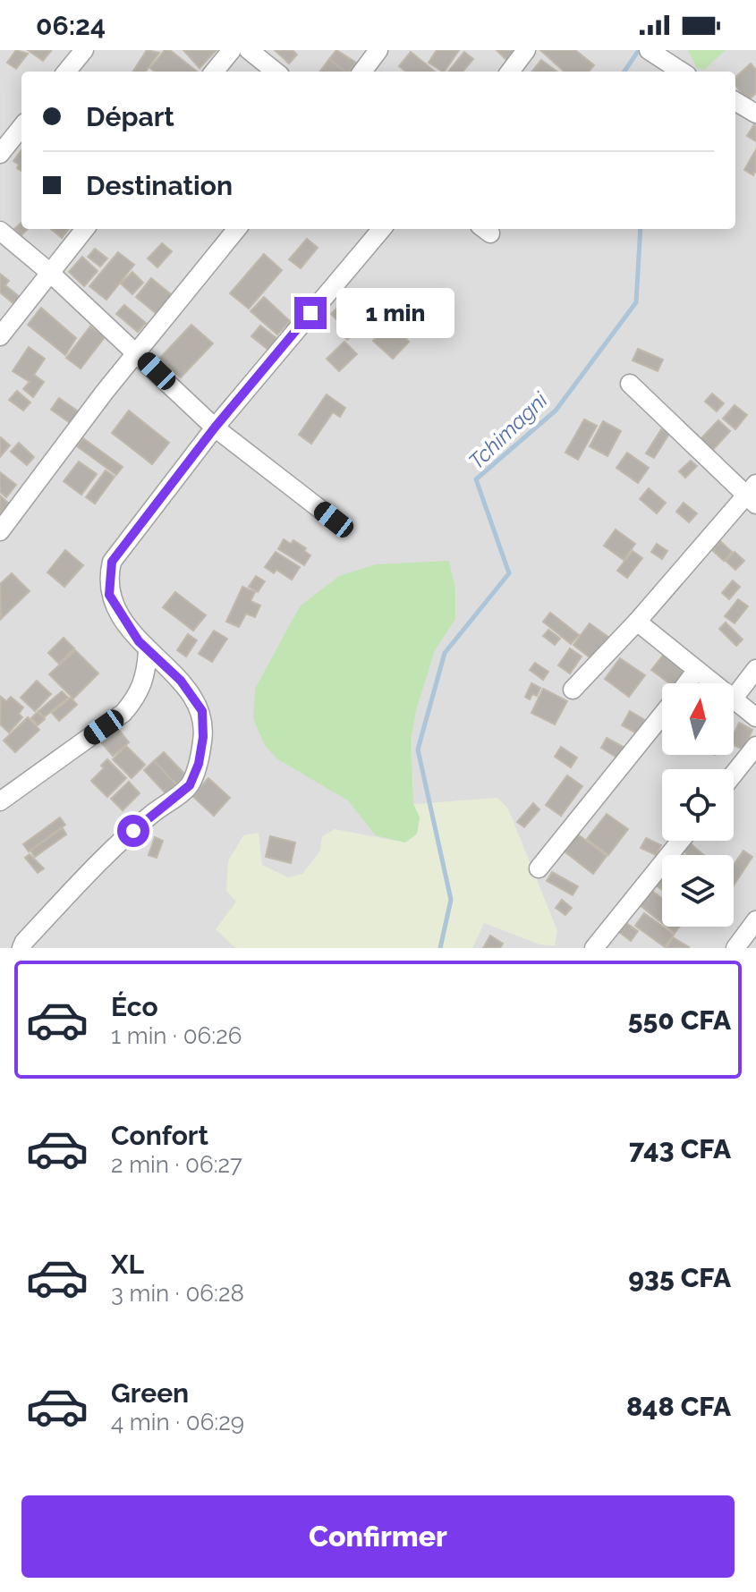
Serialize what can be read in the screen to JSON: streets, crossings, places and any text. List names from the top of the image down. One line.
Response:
{"water":["Tchimagni"],"north":"top","page":{"status":"06:24","banner":["Départ","Destination"],"bubble":"1 min","list":[{"name":"Éco","note":"1 min · 06:26","value":"550 CFA"},{"name":"Confort","note":"2 min · 06:27","value":"743 CFA"},{"name":"XL","note":"3 min · 06:28","value":"935 CFA"},{"name":"Green","note":"4 min · 06:29","value":"848 CFA"}],"buttons":"Confirmer"}}
